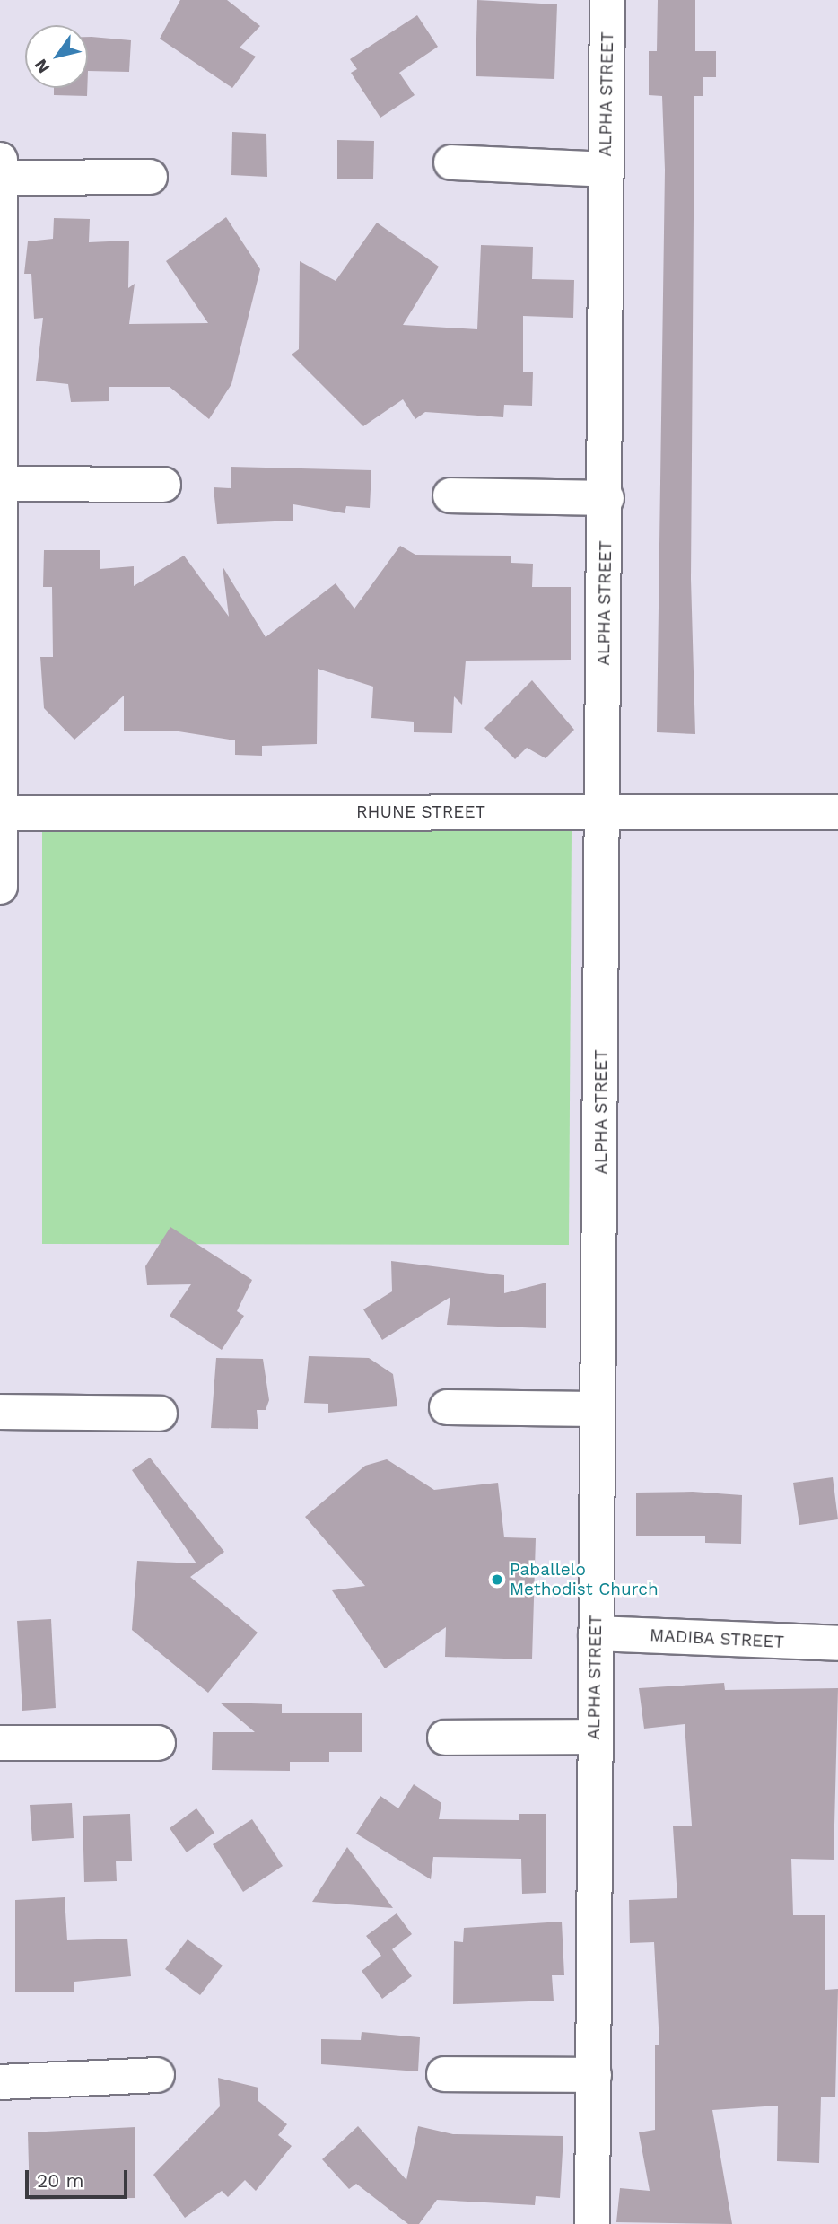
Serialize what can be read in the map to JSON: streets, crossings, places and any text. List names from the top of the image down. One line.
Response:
{"streets":{"street":["ALPHA STREET","RHUNE STREET","MADIBA STREET"]},"crossings":[["ALPHA STREET","RHUNE STREET"],["ALPHA STREET","MADIBA STREET"]],"places":["Paballelo Methodist Church"],"scale_bar":"20 m","north":"bottom left"}
